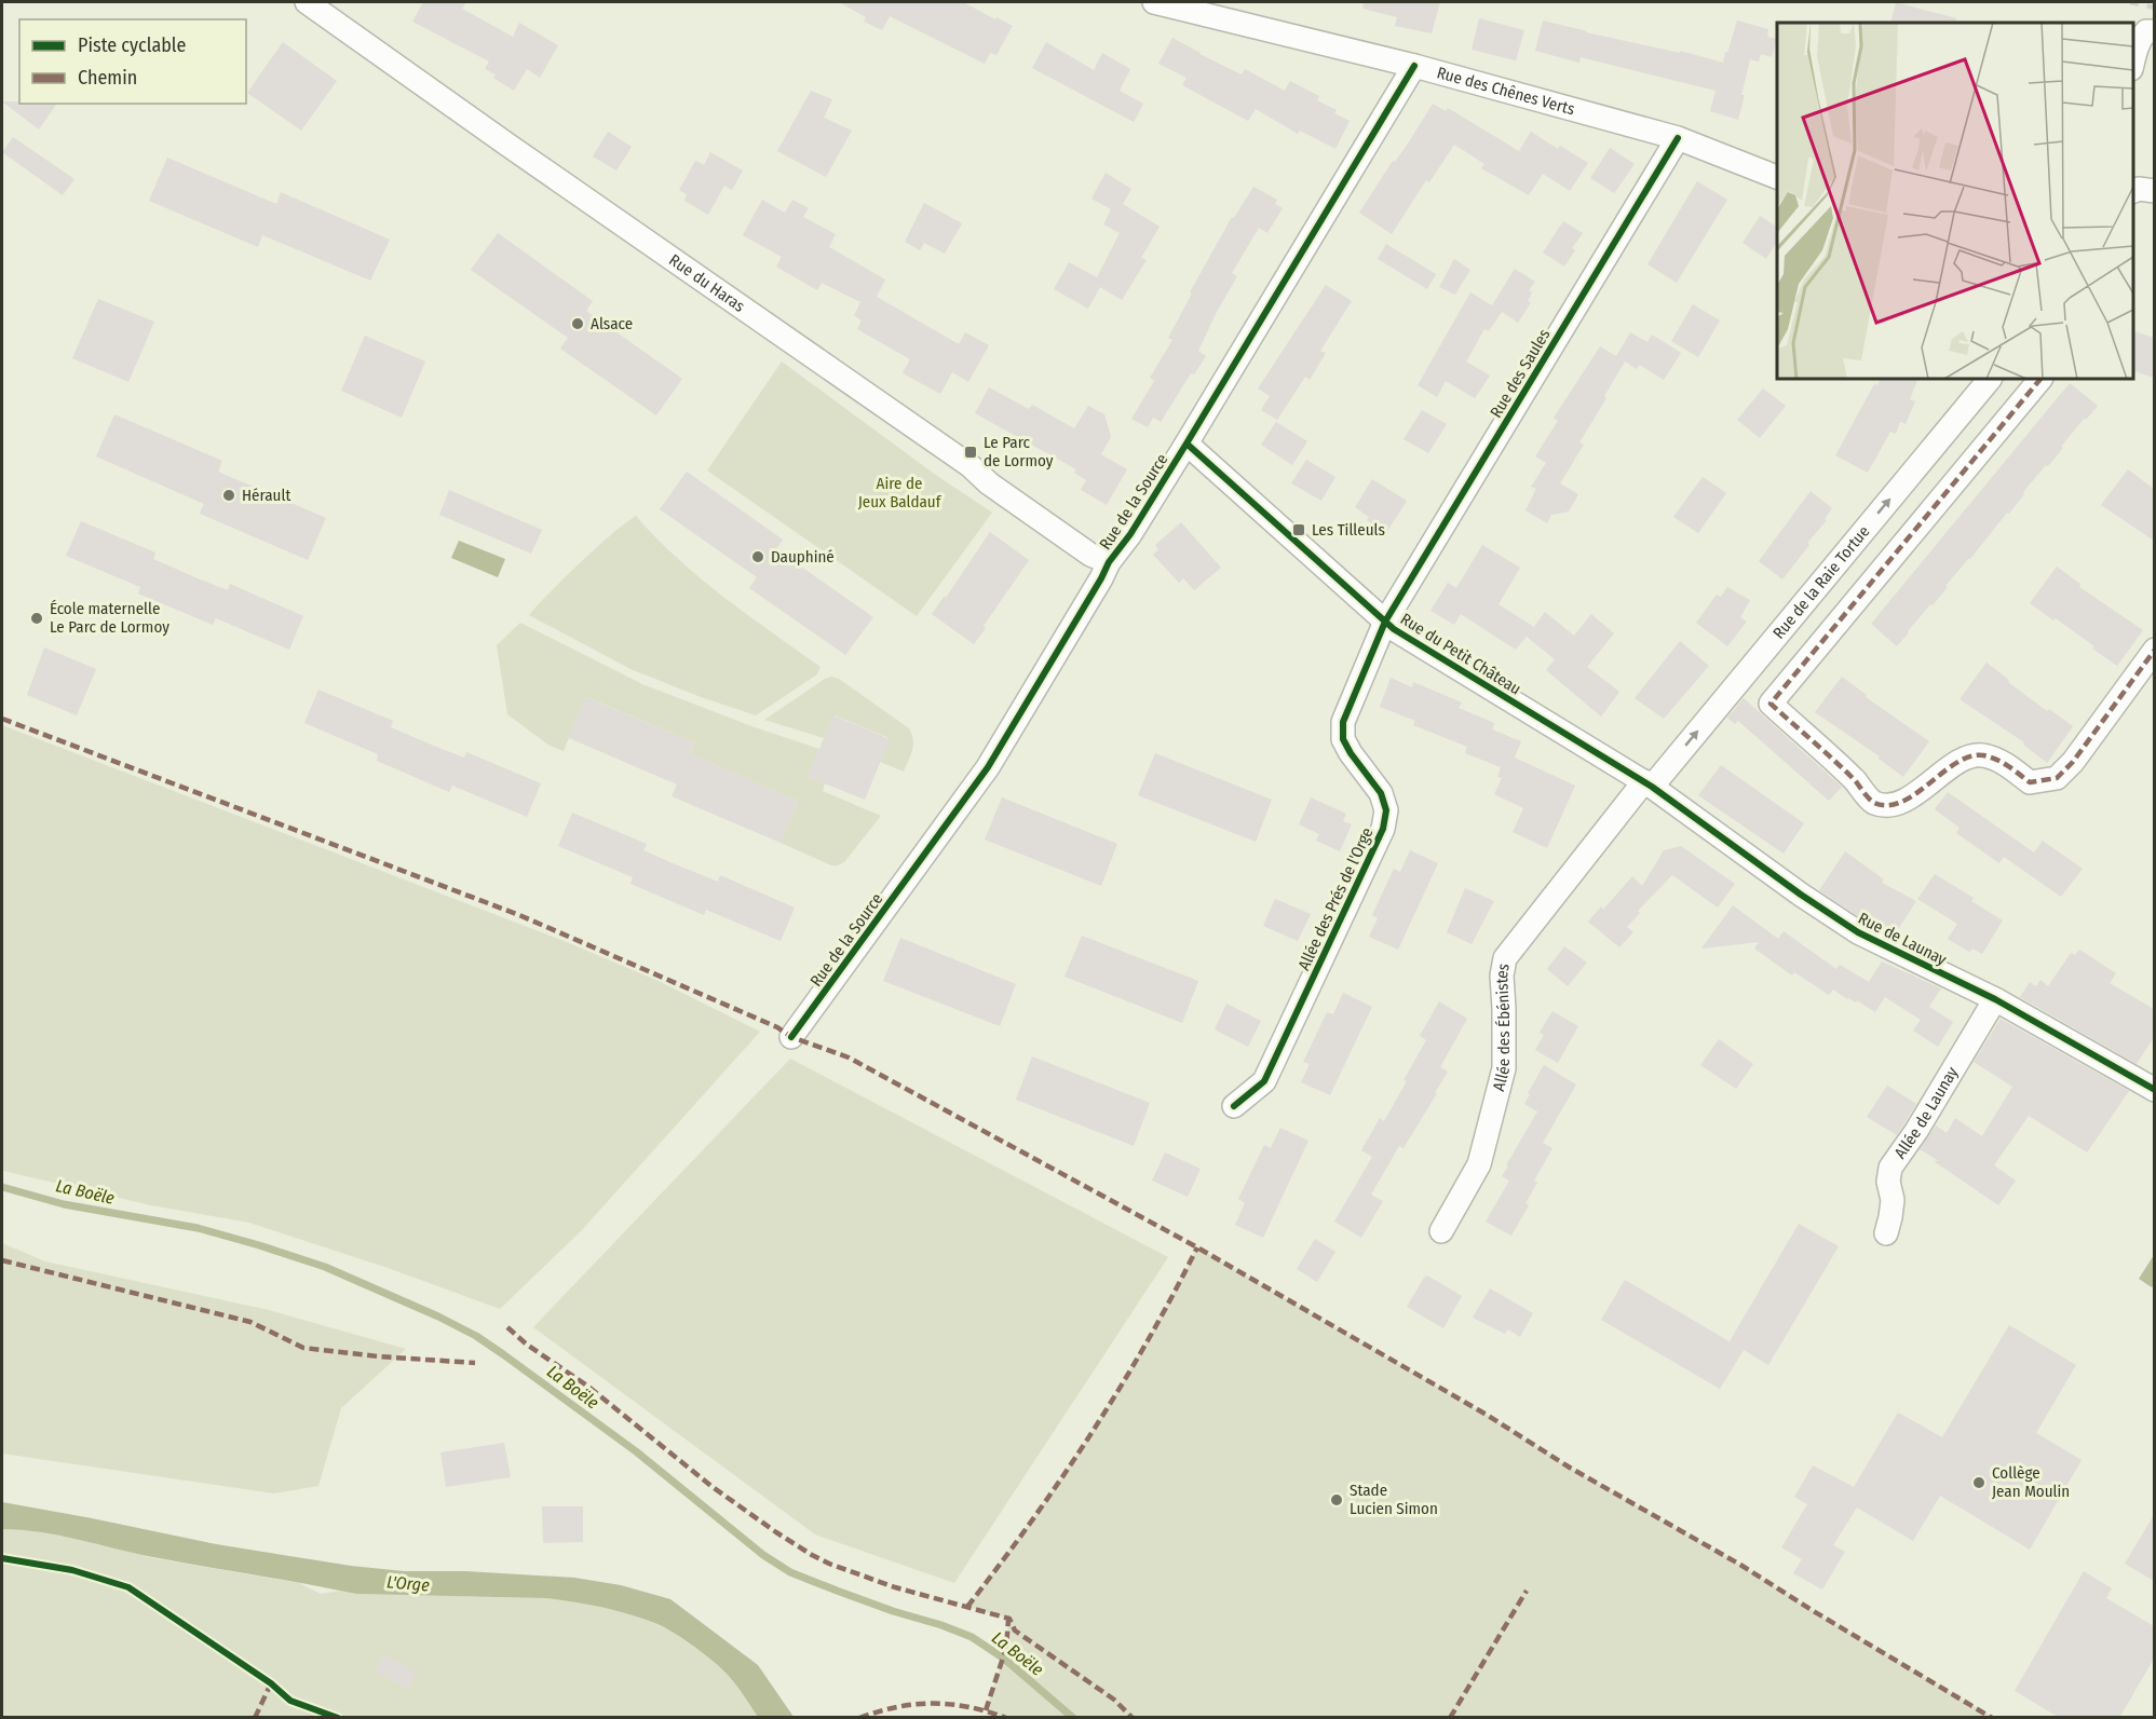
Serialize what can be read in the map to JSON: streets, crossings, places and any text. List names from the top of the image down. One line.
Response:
{"streets":{"street":["Rue des Chênes Verts","Rue du Haras","Rue des Saules","Rue de la Source","Rue de la Raie Tortue","Rue du Petit Château","Allée des Prés de l'Orge","Rue de Launay","Allée des Ébénistes","Allée de Launay"]},"crossings":[["Rue des Chênes Verts","Rue des Saules"],["Rue des Chênes Verts","Rue de la Source"],["Rue du Haras","Rue de la Source"],["Rue des Saules","Rue du Petit Château"],["Rue des Saules","Allée des Prés de l'Orge"],["Rue de la Source","Rue du Petit Château"],["Rue de la Raie Tortue","Rue du Petit Château"],["Rue de la Raie Tortue","Rue de Launay"],["Rue de la Raie Tortue","Allée des Ébénistes"],["Rue du Petit Château","Allée des Prés de l'Orge"],["Rue du Petit Château","Rue de Launay"],["Rue du Petit Château","Allée des Ébénistes"],["Rue de Launay","Allée des Ébénistes"],["Rue de Launay","Allée de Launay"]],"one_way":["Rue de la Raie Tortue"],"water":["La Boële","L'Orge"],"parks":["Aire de Jeux Baldauf"],"places":{"other":["Alsace","Hérault","Dauphiné","École maternelle Le Parc de Lormoy","Collège Jean Moulin","Stade Lucien Simon"],"transit":["Le Parc de Lormoy","Les Tilleuls"]},"legend":["Piste cyclable","Chemin"]}
